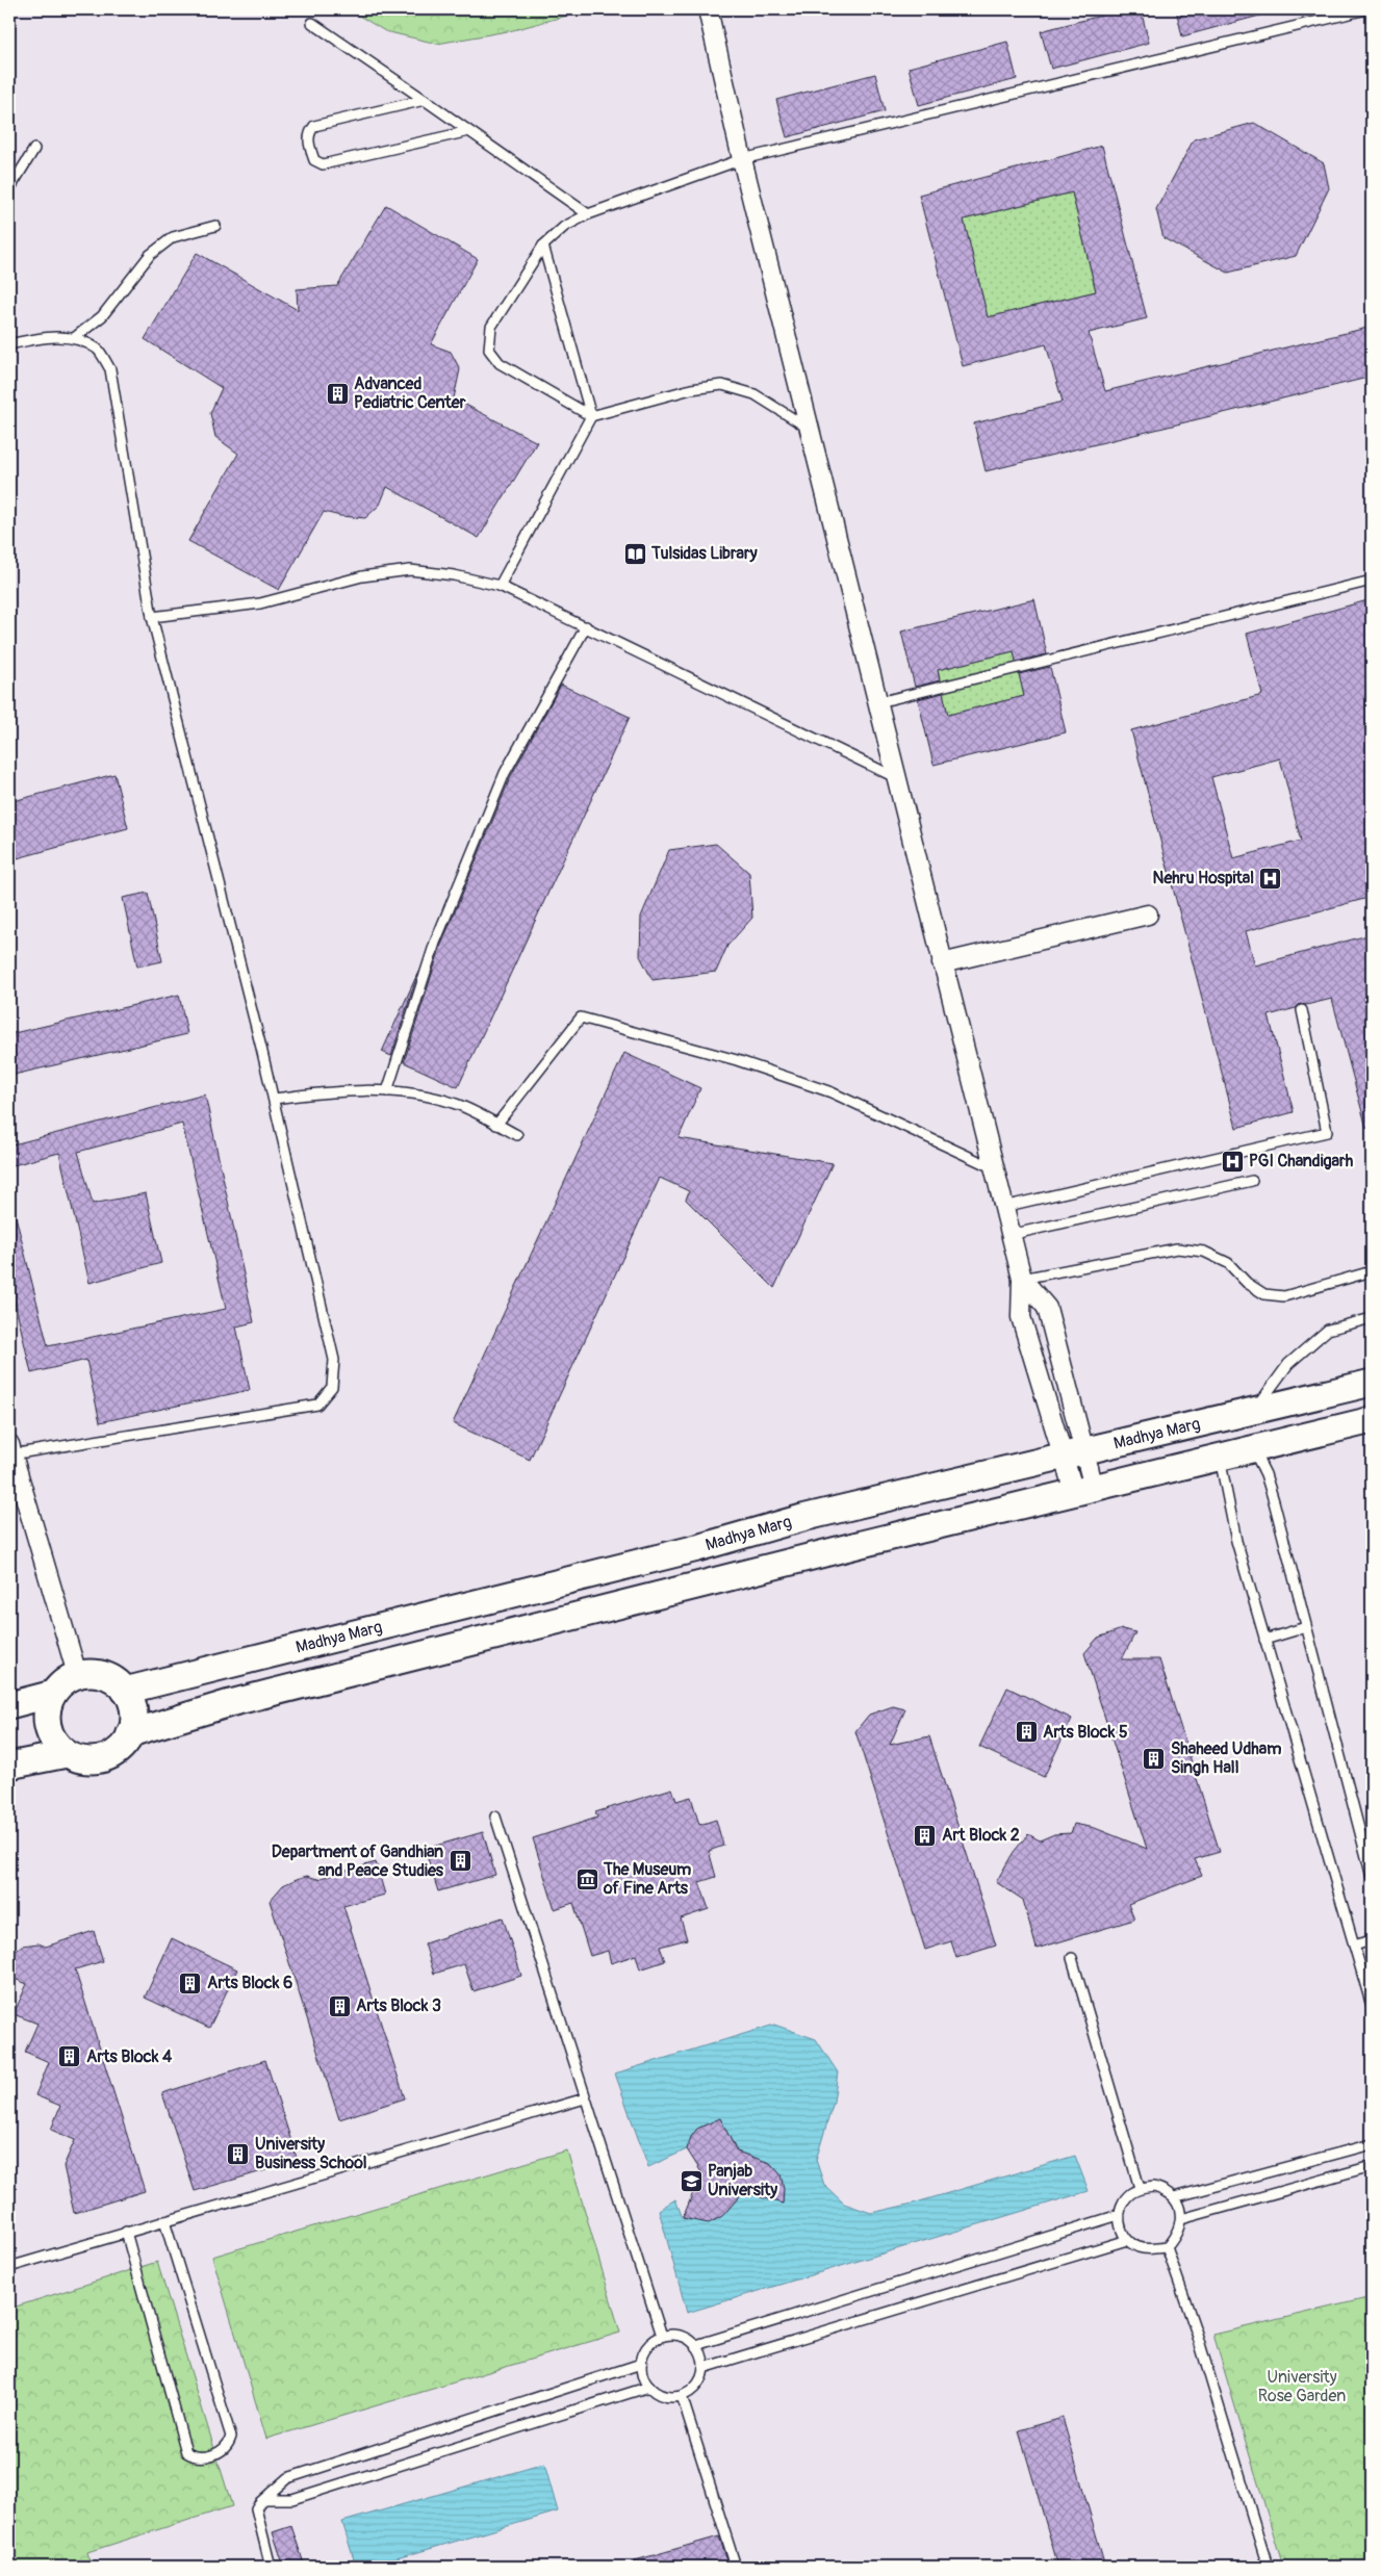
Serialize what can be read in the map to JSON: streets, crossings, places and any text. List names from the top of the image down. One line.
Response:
{"streets":{"main road":["Madhya Marg"]},"parks":["University Rose Garden"],"places":{"building":["Advanced Pediatric Center","Arts Block 5","Shaheed Udham Singh Hall","Art Block 2","Department of Gandhian and Peace Studies","Arts Block 6","Arts Block 3","Arts Block 4","University Business School"],"library":["Tulsidas Library"],"hospital":["Nehru Hospital","PGI Chandigarh"],"museum":["The Museum of Fine Arts"],"school or university":["Panjab University"]}}
